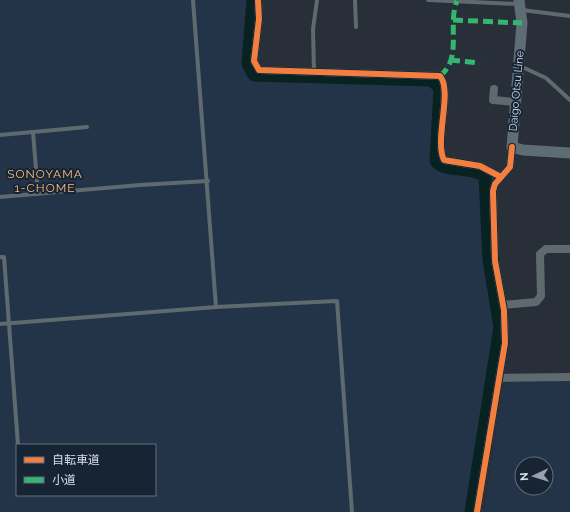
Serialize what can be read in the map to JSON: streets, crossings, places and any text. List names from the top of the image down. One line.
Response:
{"streets":{"main road":["Daigo Otsu Line"]},"districts":["SONOYAMA 1-CHOME"],"legend":["自転車道","小道"],"north":"left"}
